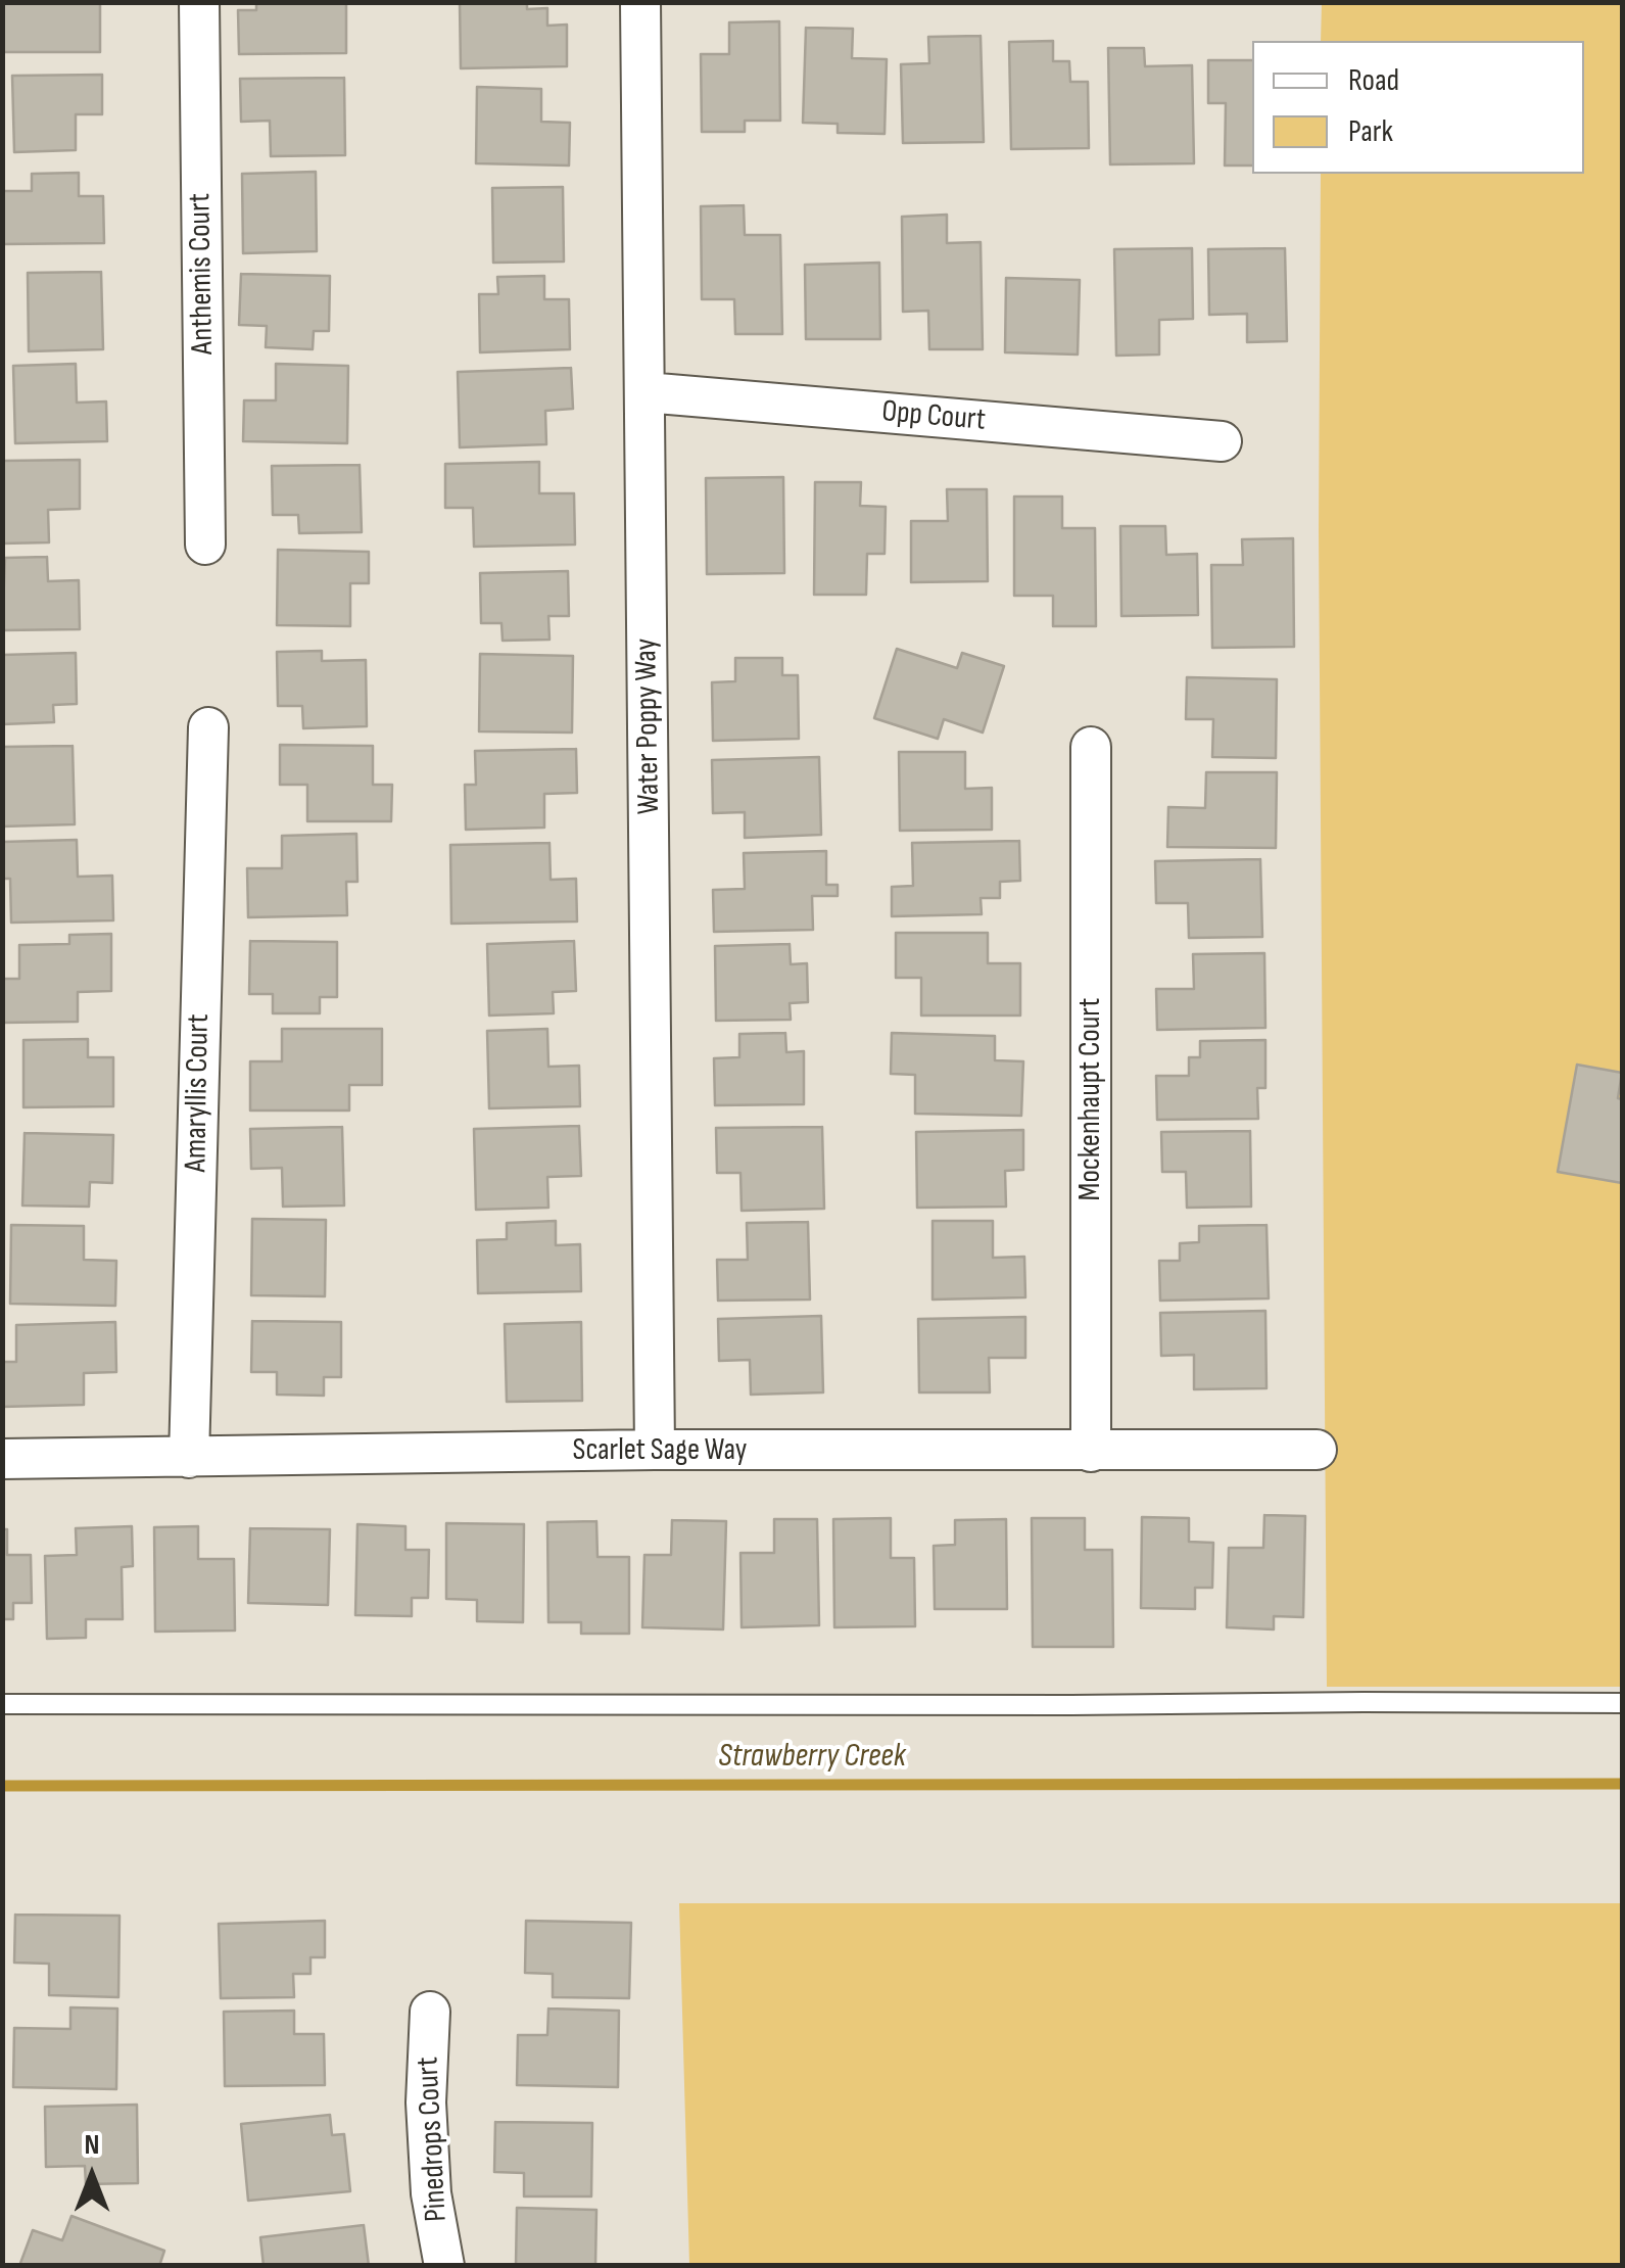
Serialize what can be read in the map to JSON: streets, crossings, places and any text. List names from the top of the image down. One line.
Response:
{"streets":{"street":["Anthemis Court","Opp Court","Water Poppy Way","Amaryllis Court","Mockenhaupt Court","Scarlet Sage Way","Pinedrops Court"]},"crossings":[["Opp Court","Water Poppy Way"],["Water Poppy Way","Scarlet Sage Way"],["Amaryllis Court","Scarlet Sage Way"],["Mockenhaupt Court","Scarlet Sage Way"]],"water":["Strawberry Creek"],"legend":["Road","Park"],"north":"top"}
